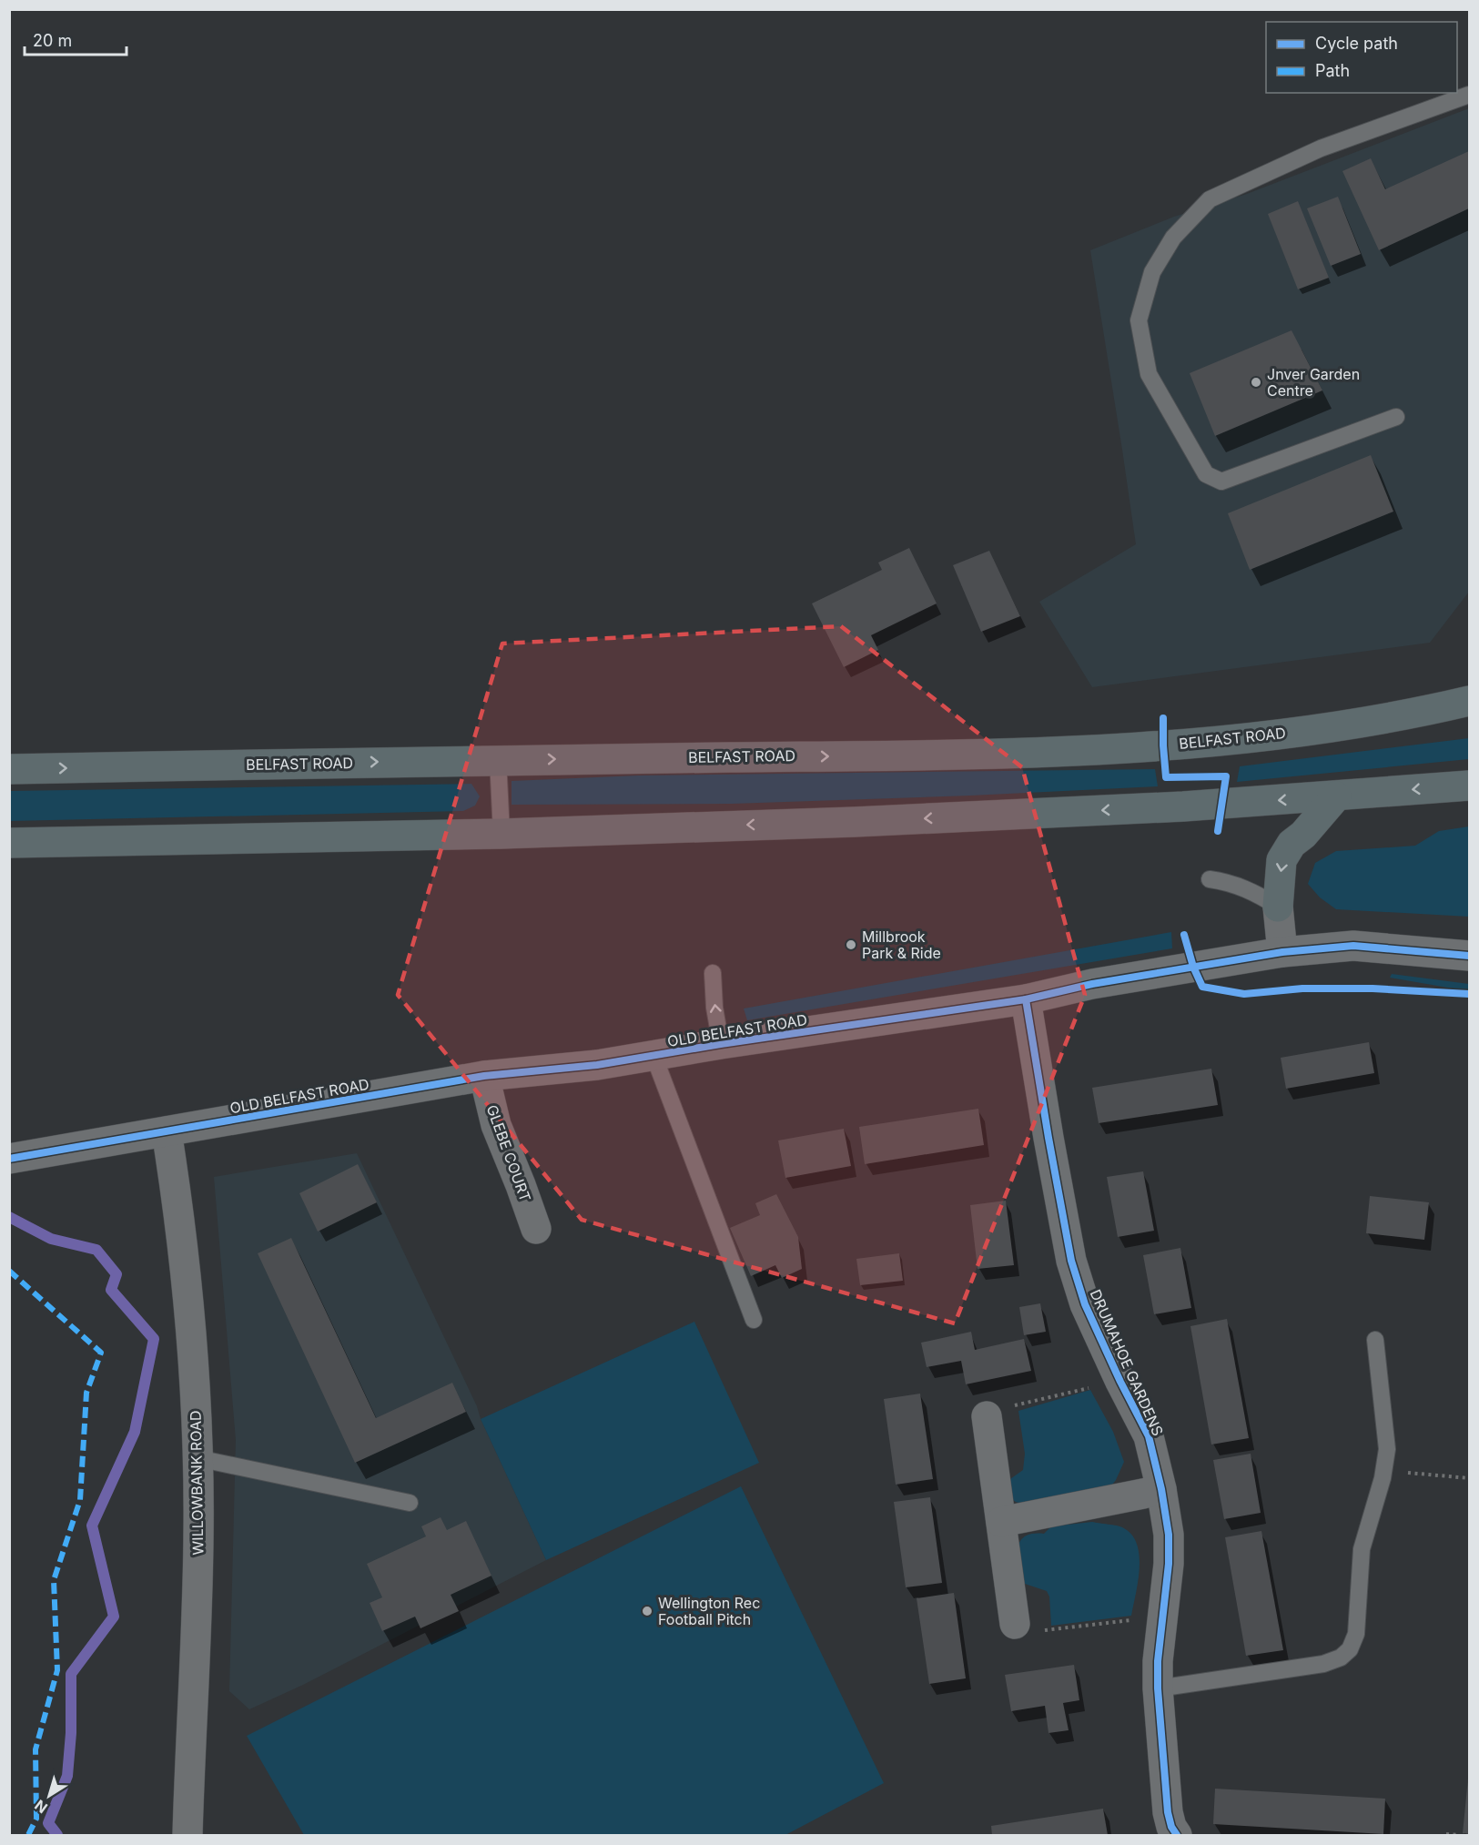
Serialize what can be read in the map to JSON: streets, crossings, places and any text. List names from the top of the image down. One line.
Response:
{"streets":{"highway":["BELFAST ROAD"],"street":["OLD BELFAST ROAD","GLEBE COURT","DRUMAHOE GARDENS","WILLOWBANK ROAD"]},"crossings":[["OLD BELFAST ROAD","GLEBE COURT"],["OLD BELFAST ROAD","DRUMAHOE GARDENS"],["OLD BELFAST ROAD","WILLOWBANK ROAD"]],"places":["Jnver Garden Centre","Millbrook Park & Ride","Wellington Rec Football Pitch"],"legend":["Cycle path","Path"],"scale_bar":"20 m","north":"bottom left"}
